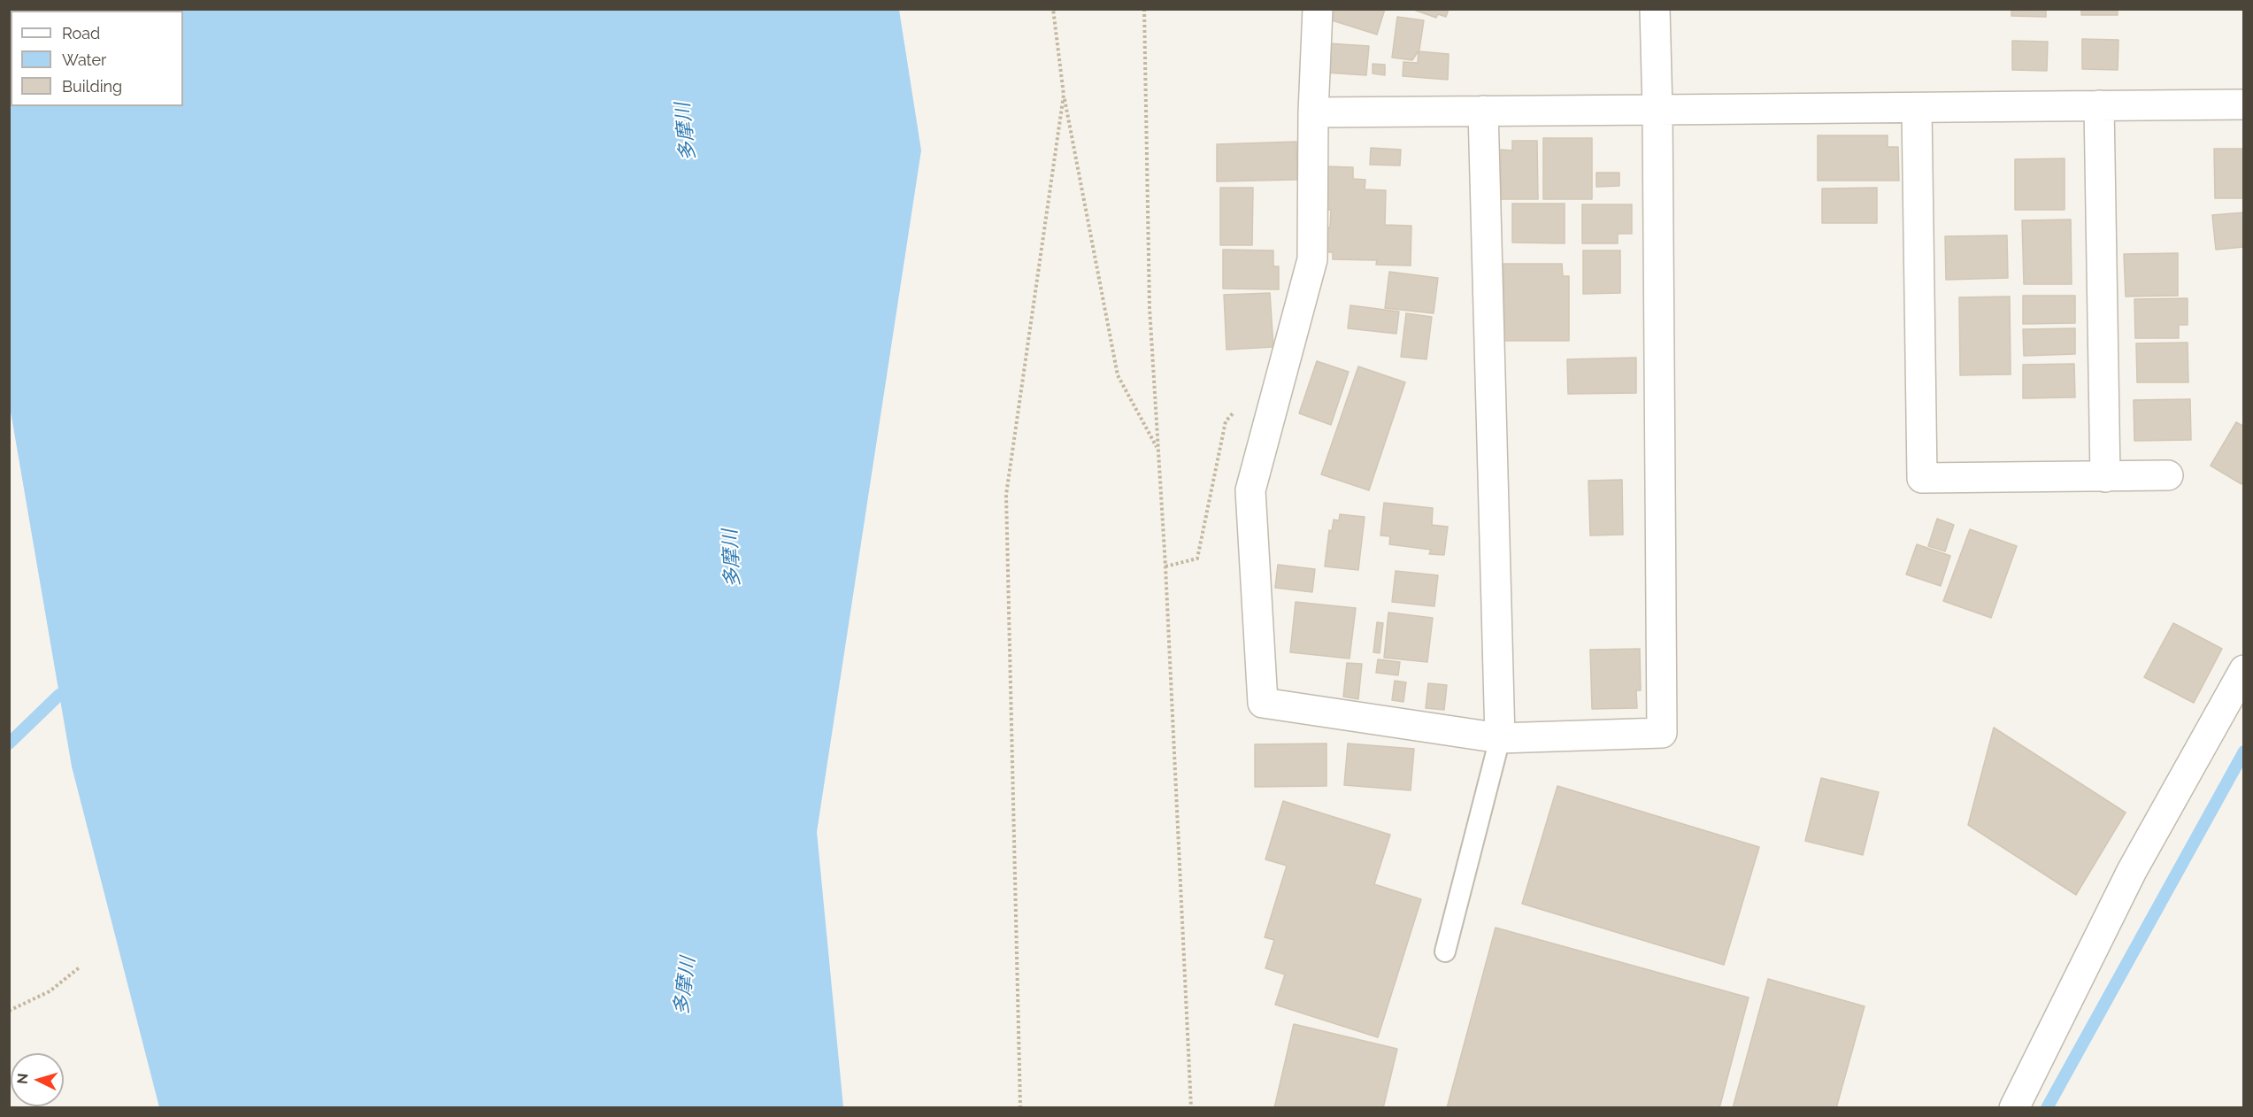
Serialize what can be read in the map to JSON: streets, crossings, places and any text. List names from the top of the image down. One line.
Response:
{"water":["多摩川"],"legend":["Road","Water","Building"],"north":"left"}
